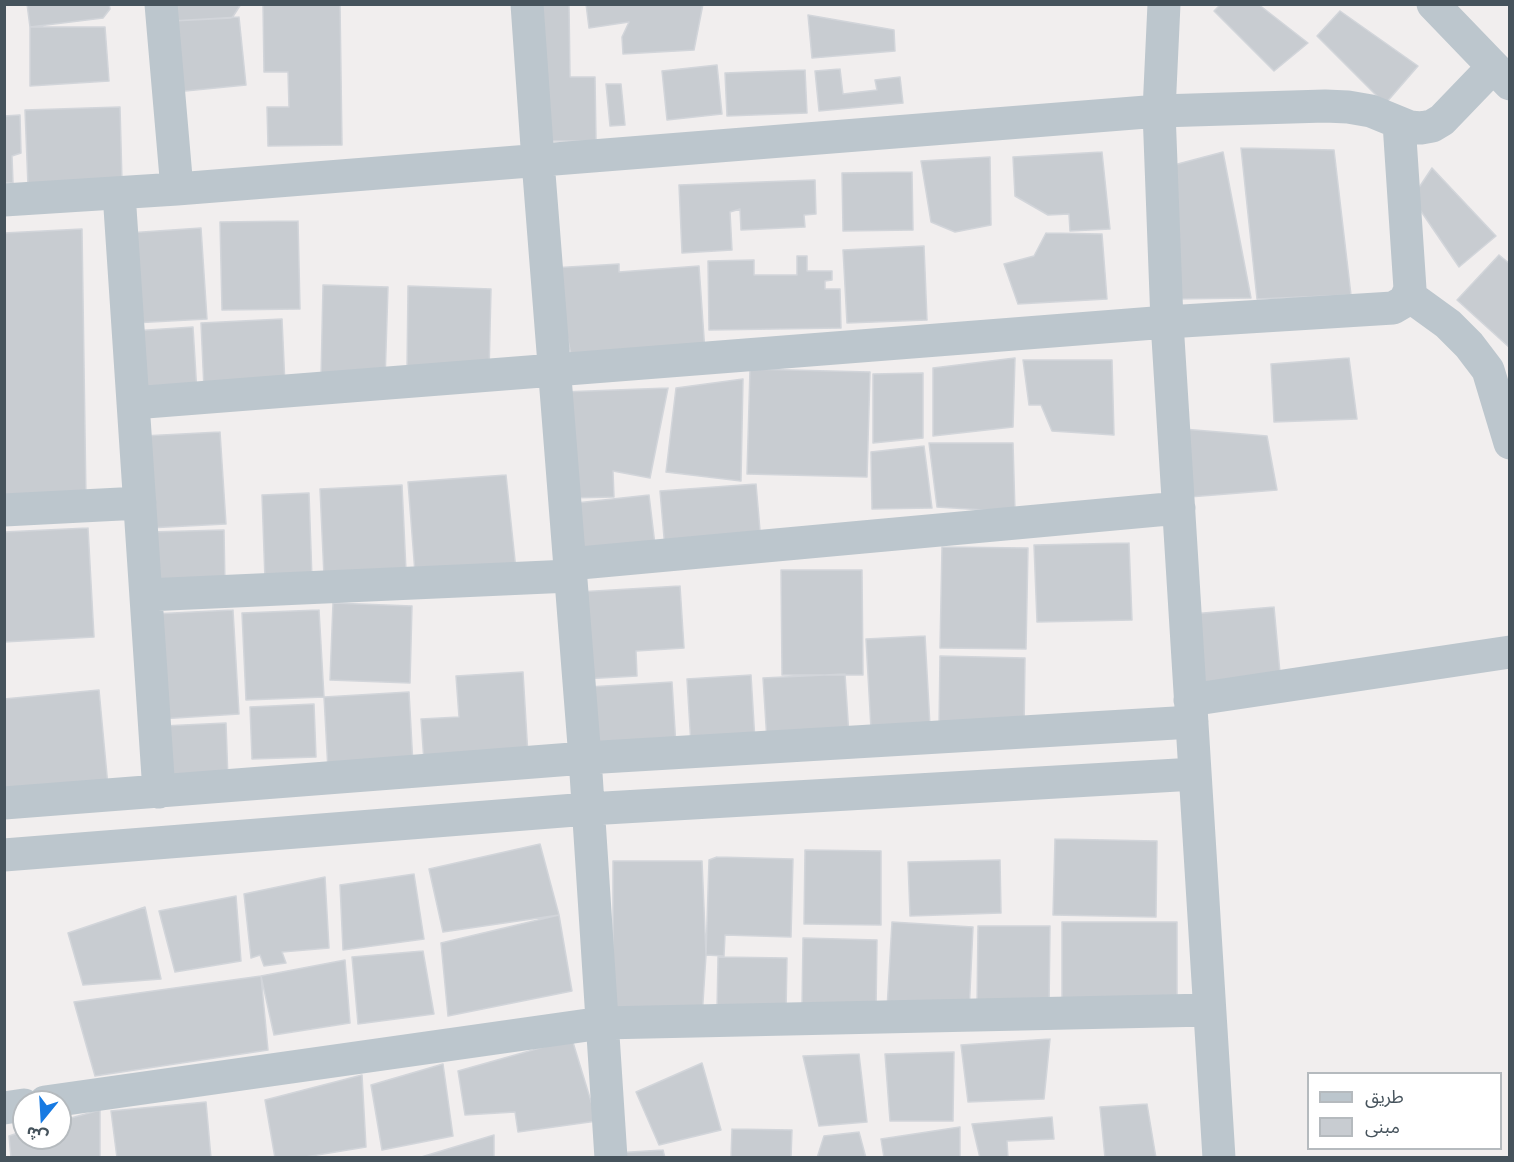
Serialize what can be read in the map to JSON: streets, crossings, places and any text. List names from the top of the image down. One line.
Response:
{"legend":["طريق","مبنى"],"north":"bottom"}
